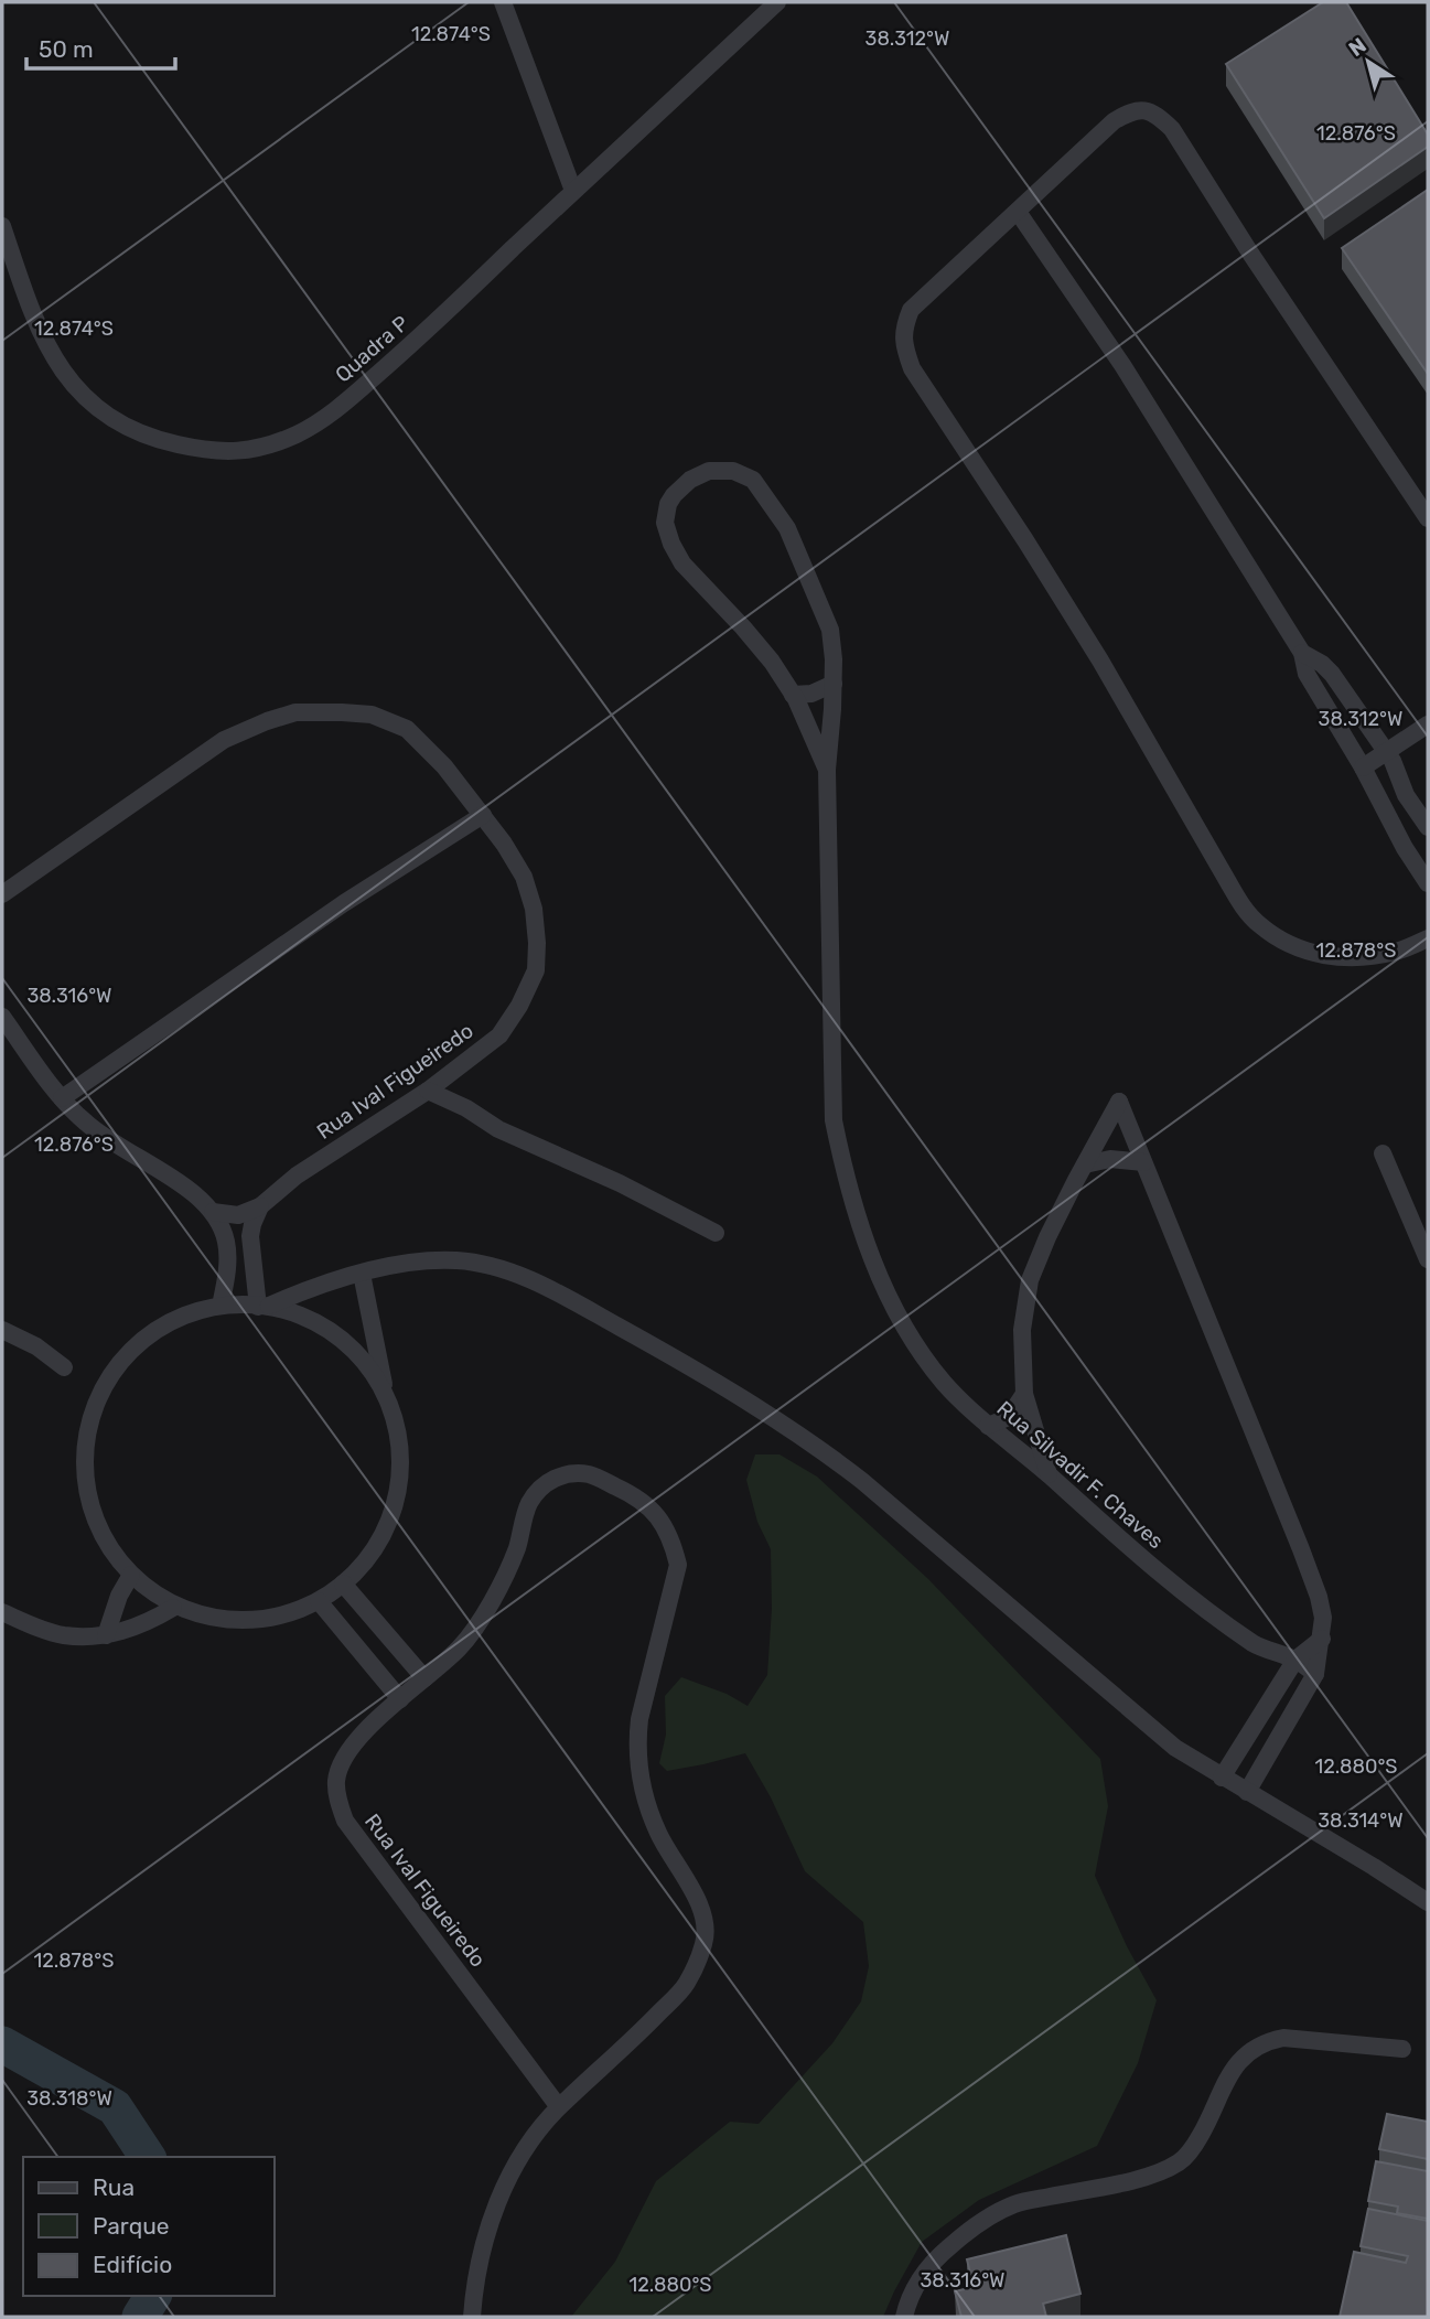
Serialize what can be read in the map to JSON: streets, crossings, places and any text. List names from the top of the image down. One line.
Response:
{"streets":{"street":["Quadra P","Rua Ival Figueiredo","Rua Silvadir F. Chaves"]},"legend":["Rua","Parque","Edifício"],"scale_bar":"50 m","north":"top left","coordinates":["12.874°S","38.312°W","12.876°S","12.878°S","38.316°W","12.880°S","38.314°W","38.318°W"]}
